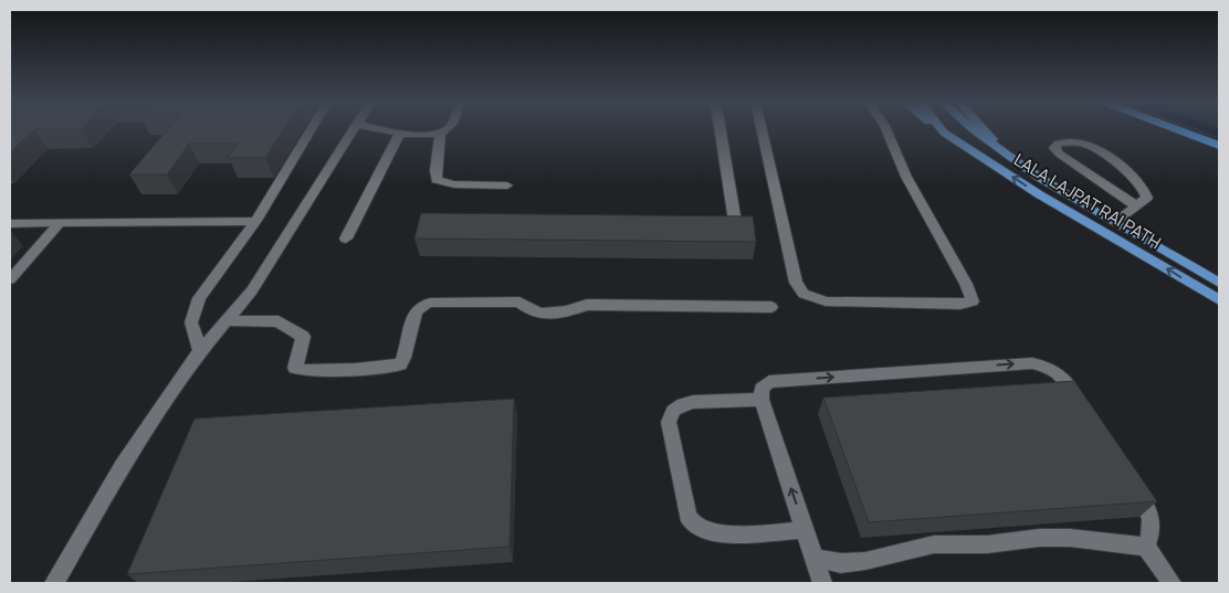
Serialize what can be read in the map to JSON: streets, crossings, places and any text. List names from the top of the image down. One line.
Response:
{"streets":{"main road":["LALA LAJPAT RAI PATH"]}}
